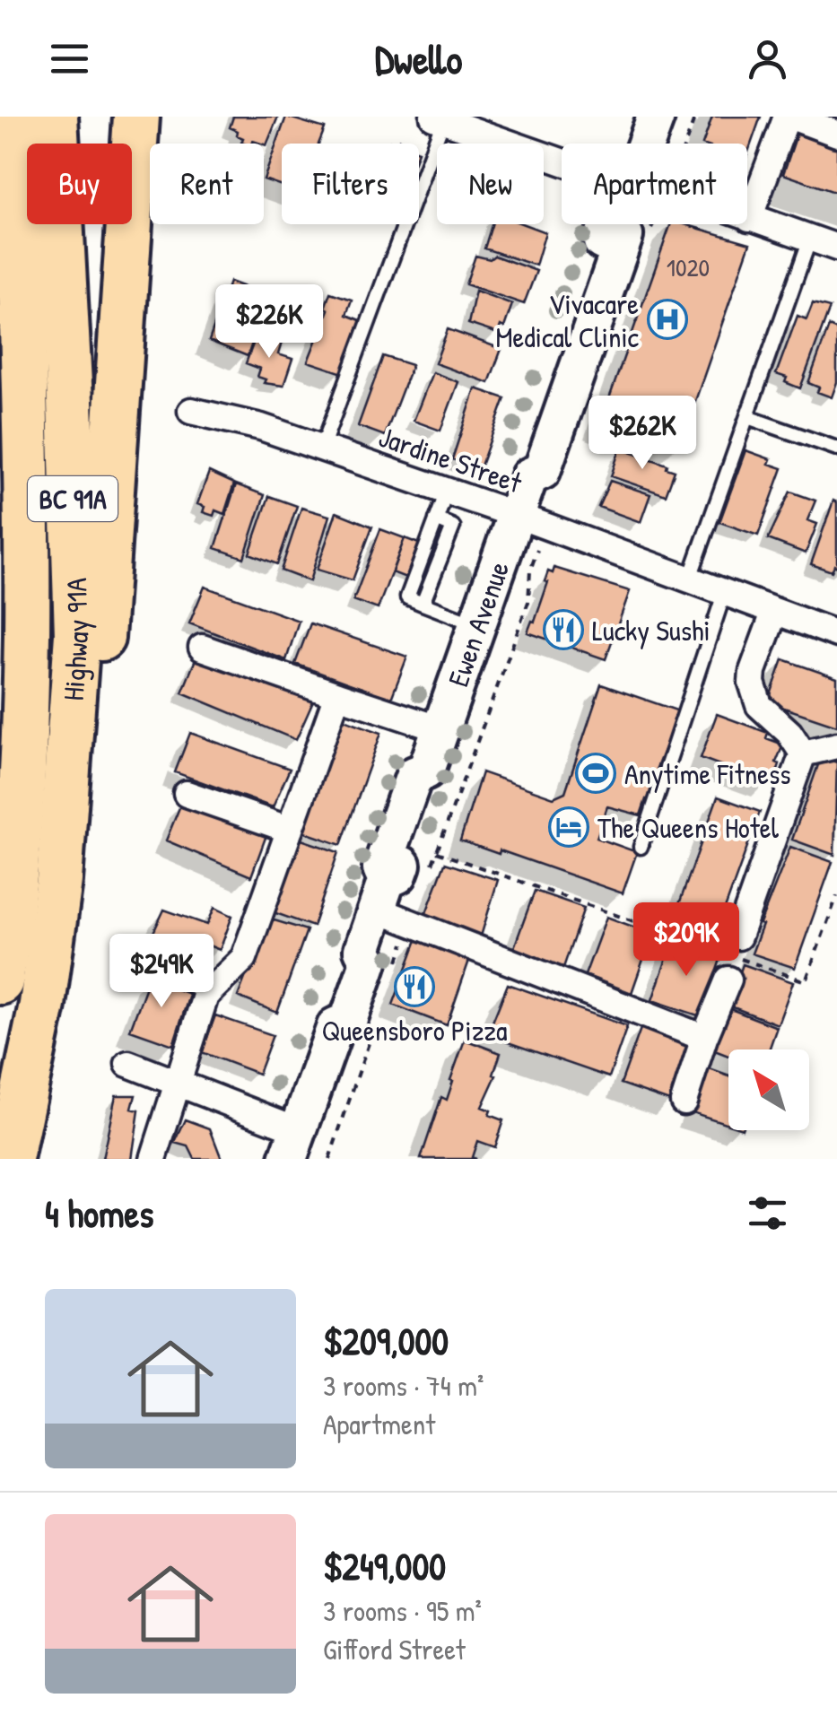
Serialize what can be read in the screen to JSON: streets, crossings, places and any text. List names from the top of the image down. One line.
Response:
{"streets":{"highway":["BC 91A","Highway 91A"],"street":["Jardine Street","Ewen Avenue"]},"crossings":[["Jardine Street","Ewen Avenue"]],"places":{"hospital":["Vivacare Medical Clinic"],"restaurant":["Lucky Sushi","Queensboro Pizza"],"sports":["Anytime Fitness"],"hotel":["The Queens Hotel"]},"house_numbers":["1020"],"north":"top left","page":{"header":"Dwello","chip":["Buy","Rent","Filters","New","Apartment"],"price":["$226K","$262K","$209K","$249K"],"heading":"4 homes","list":[{"name":"$209,000","note":"3 rooms · 74 m² · Apartment"},{"name":"$249,000","note":"3 rooms · 95 m² · Gifford Street"}]}}
